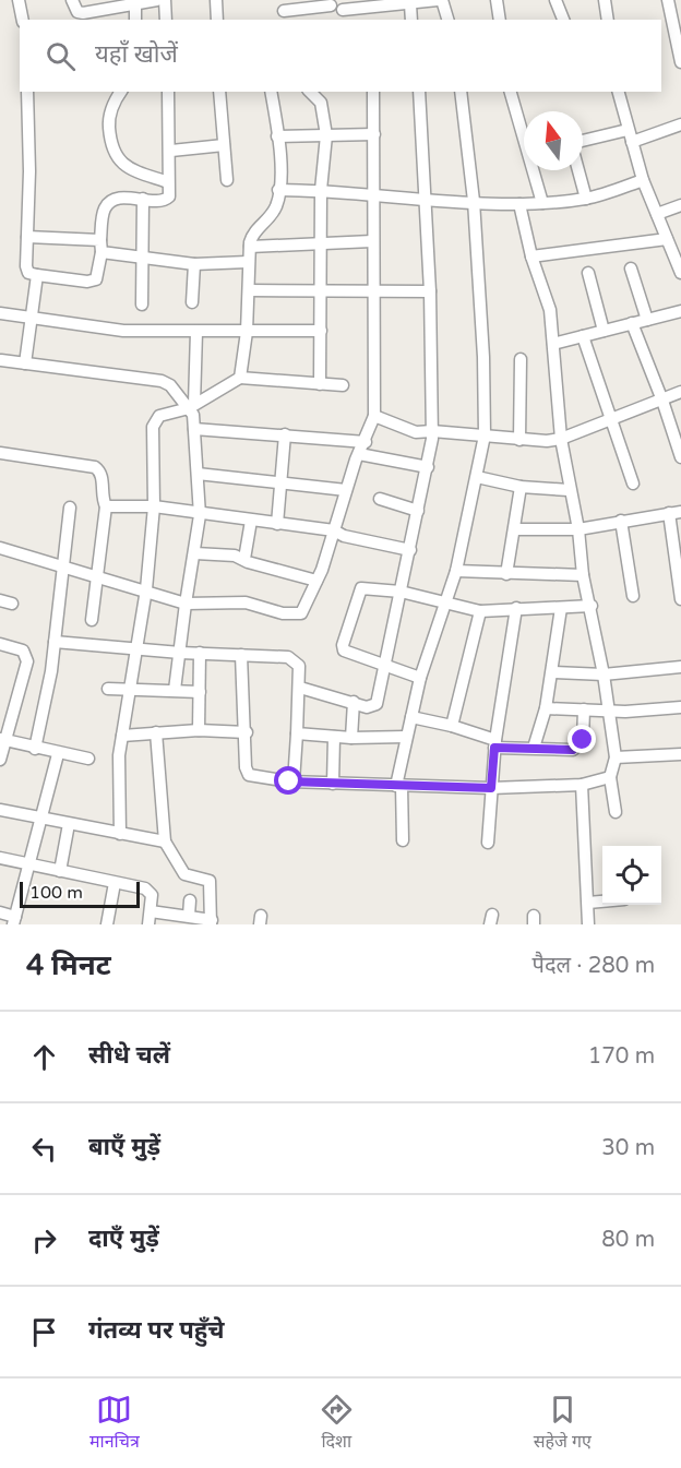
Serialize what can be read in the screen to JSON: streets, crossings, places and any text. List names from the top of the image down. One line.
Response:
{"scale_bar":"100 m","north":"top","page":{"search":"यहाँ खोजें","scale":"100 m","heading":["4 मिनट","पैदल · 280 m"],"list":[["सीधे चलें","170 m"],["बाएँ मुड़ें","30 m"],["दाएँ मुड़ें","80 m"],"गंतव्य पर पहुँचे"],"nav":["मानचित्र","दिशा","सहेजे गए"]}}
